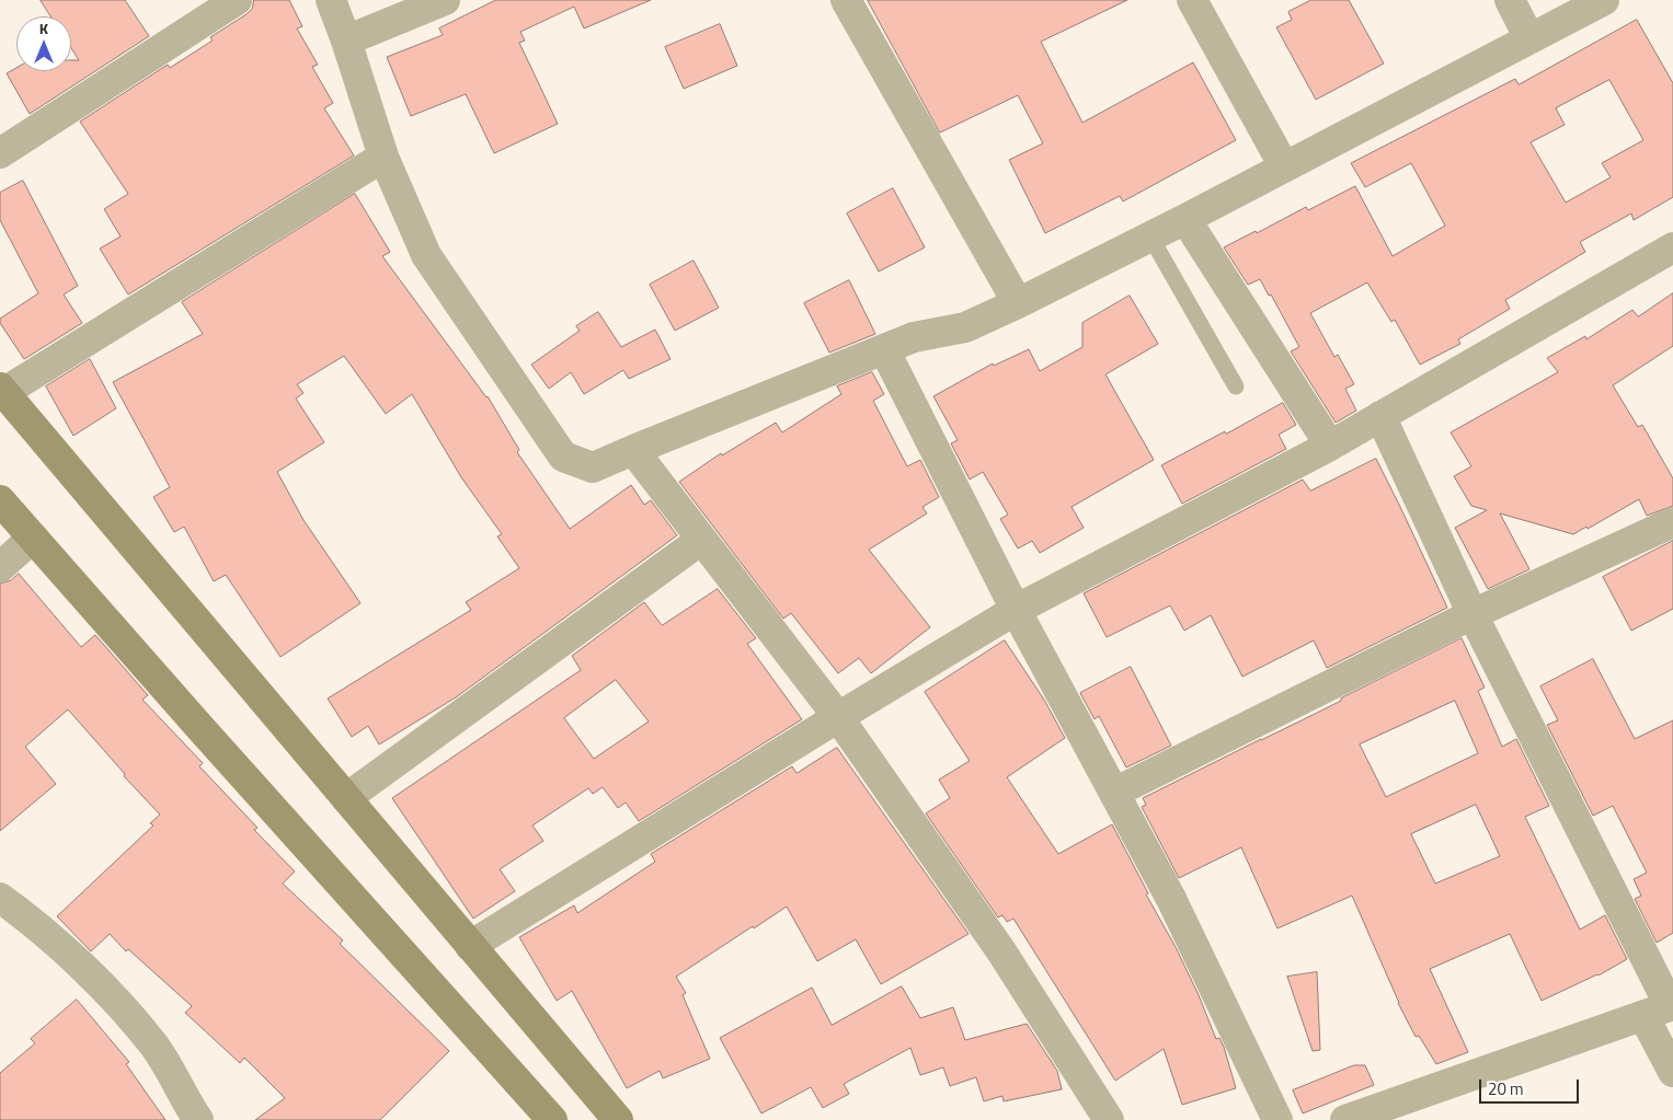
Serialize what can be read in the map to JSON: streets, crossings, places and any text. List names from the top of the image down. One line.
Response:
{"scale_bar":"20 m","north":"top"}
